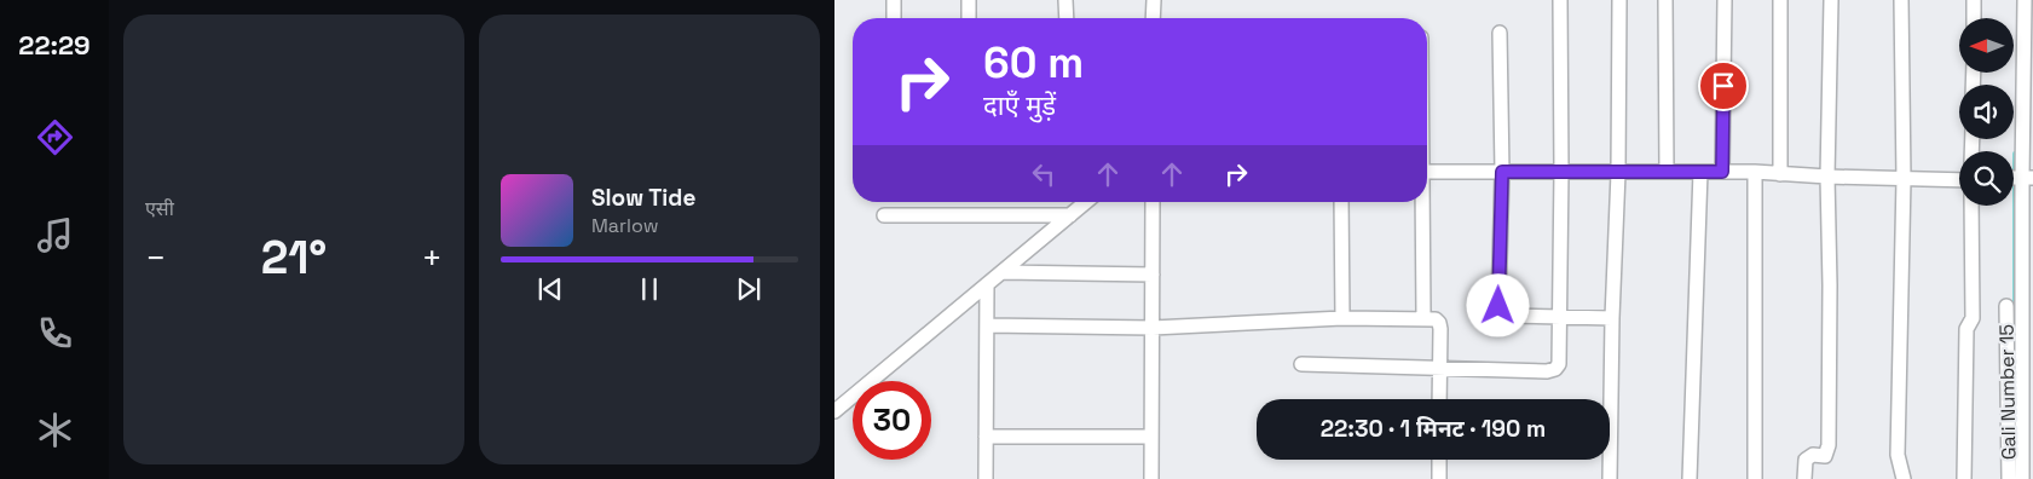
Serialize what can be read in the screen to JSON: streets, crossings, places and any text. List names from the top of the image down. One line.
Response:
{"streets":{"street":["Gali Number 15"]},"north":"left","page":{"tabs":"22:29","tile":"एसी","turn":["60 m","दाएँ मुड़ें"],"song":["Slow Tide","Marlow"],"heat":["−","21°","+"],"limit":"30","trip":"22:30 · 1 मिनट · 190 m"}}
